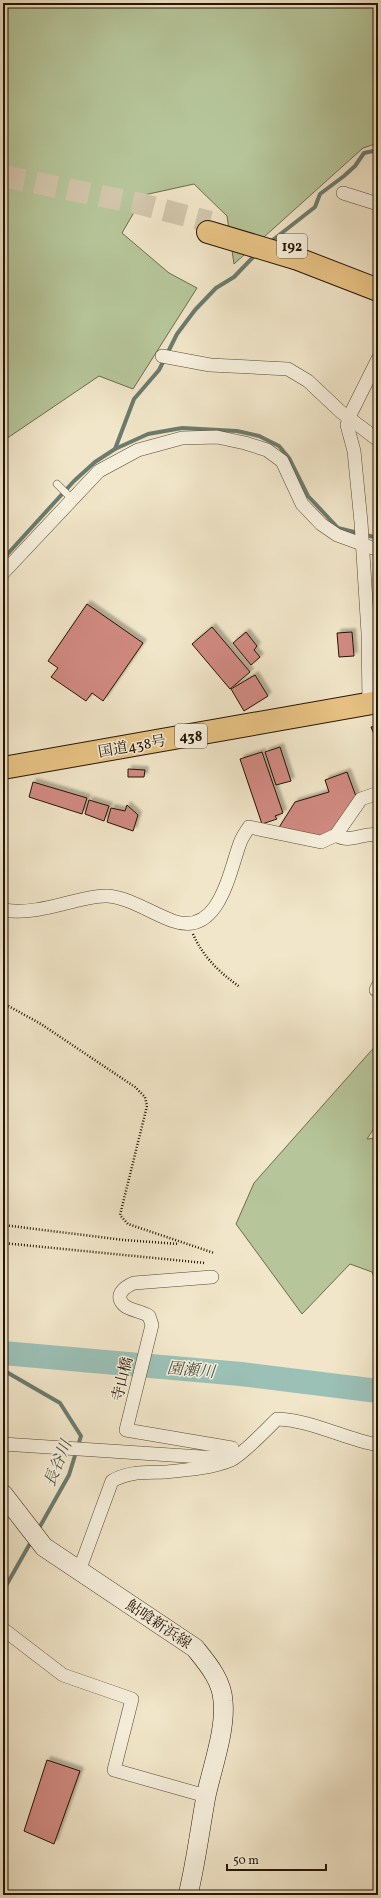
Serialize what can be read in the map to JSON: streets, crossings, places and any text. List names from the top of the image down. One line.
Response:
{"streets":{"highway":["192","438","国道438号"],"main road":["鮎喰新浜線"],"street":["寺山橋"]},"water":["園瀬川","長谷川"],"scale_bar":"50 m"}
